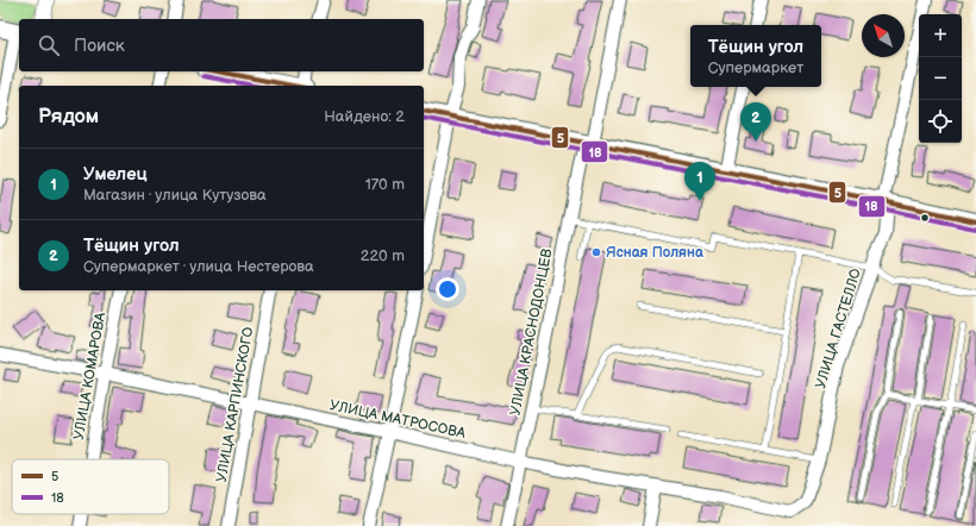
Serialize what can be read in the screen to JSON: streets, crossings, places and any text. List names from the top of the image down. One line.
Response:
{"streets":{"street":["УЛИЦА ГАСТЕЛЛО","УЛИЦА КРАСНОДОНЦЕВ","УЛИЦА КОМАРОВА","УЛИЦА КАРПИНСКОГО","УЛИЦА МАТРОСОВА"]},"crossings":[["УЛИЦА ГАСТЕЛЛО","УЛИЦА МАТРОСОВА"],["УЛИЦА КРАСНОДОНЦЕВ","УЛИЦА МАТРОСОВА"],["УЛИЦА КОМАРОВА","УЛИЦА МАТРОСОВА"],["УЛИЦА КАРПИНСКОГО","УЛИЦА МАТРОСОВА"]],"places":["Ясная Поляна"],"lines":["transit line 5","transit line 18"],"legend":["5","18"],"north":"top left","page":{"map_buttons":["+","−"],"search":"Поиск","popup":["Тёщин угол","Супермаркет"],"heading":["Рядом","Найдено: 2"],"pins":["2","1"],"list":[{"mark":"1","name":"Умелец","note":"Магазин · улица Кутузова","value":"170 m"},{"mark":"2","name":"Тёщин угол","note":"Супермаркет · улица Нестерова","value":"220 m"}]}}
